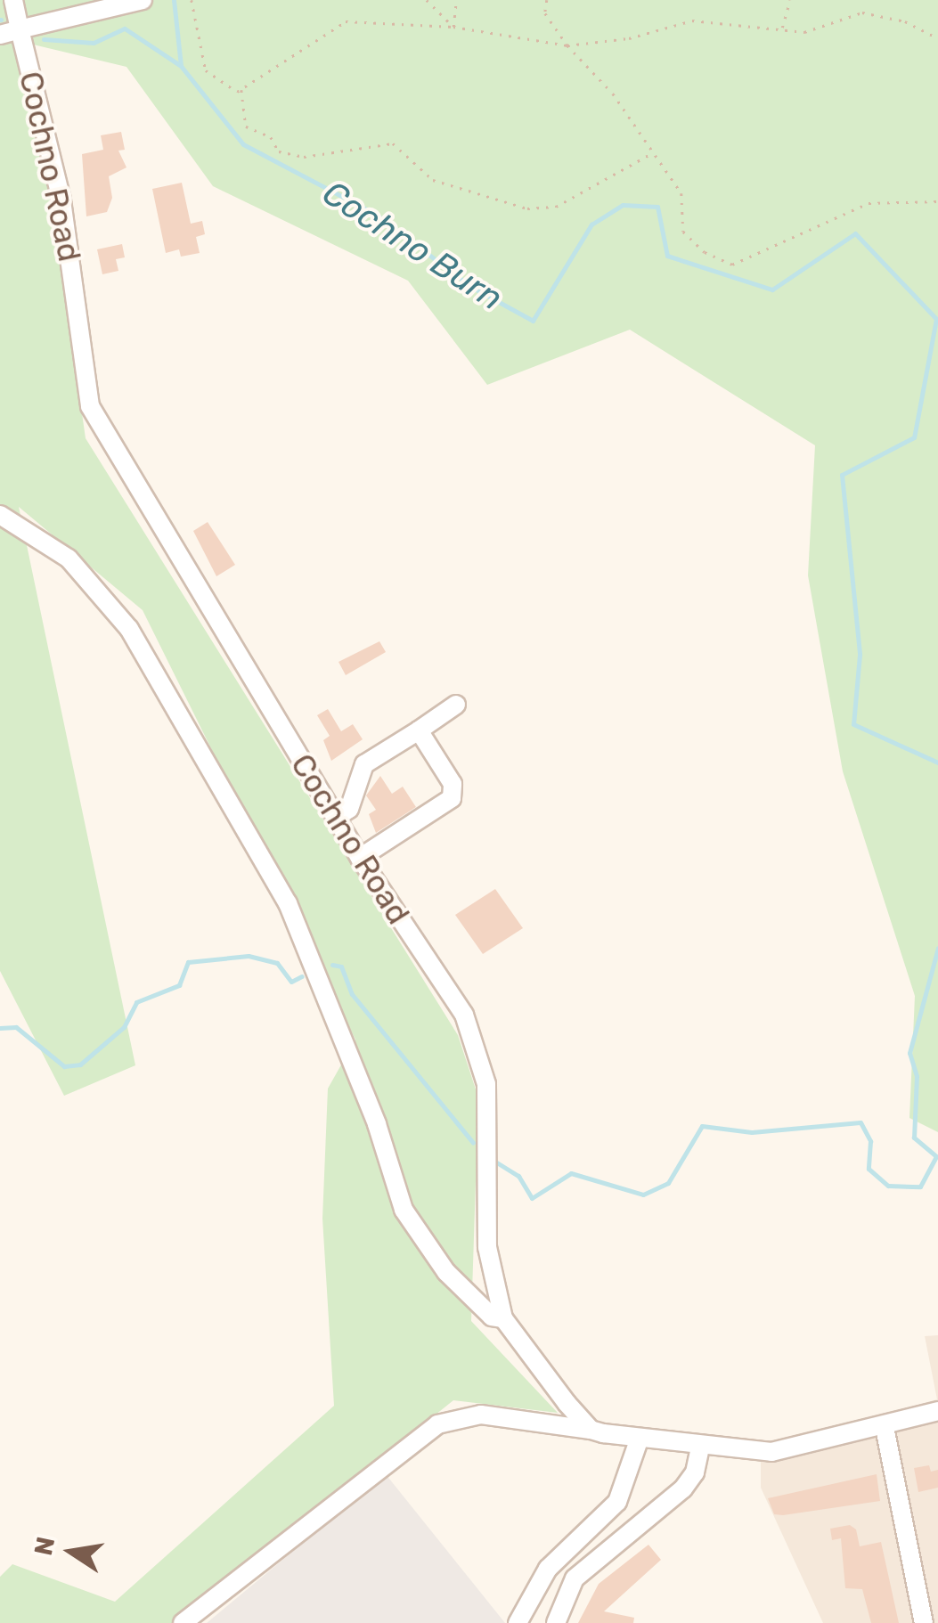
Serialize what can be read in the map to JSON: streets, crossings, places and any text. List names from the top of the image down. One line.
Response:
{"streets":{"street":["Cochno Road"]},"water":["Cochno Burn"],"north":"left"}
